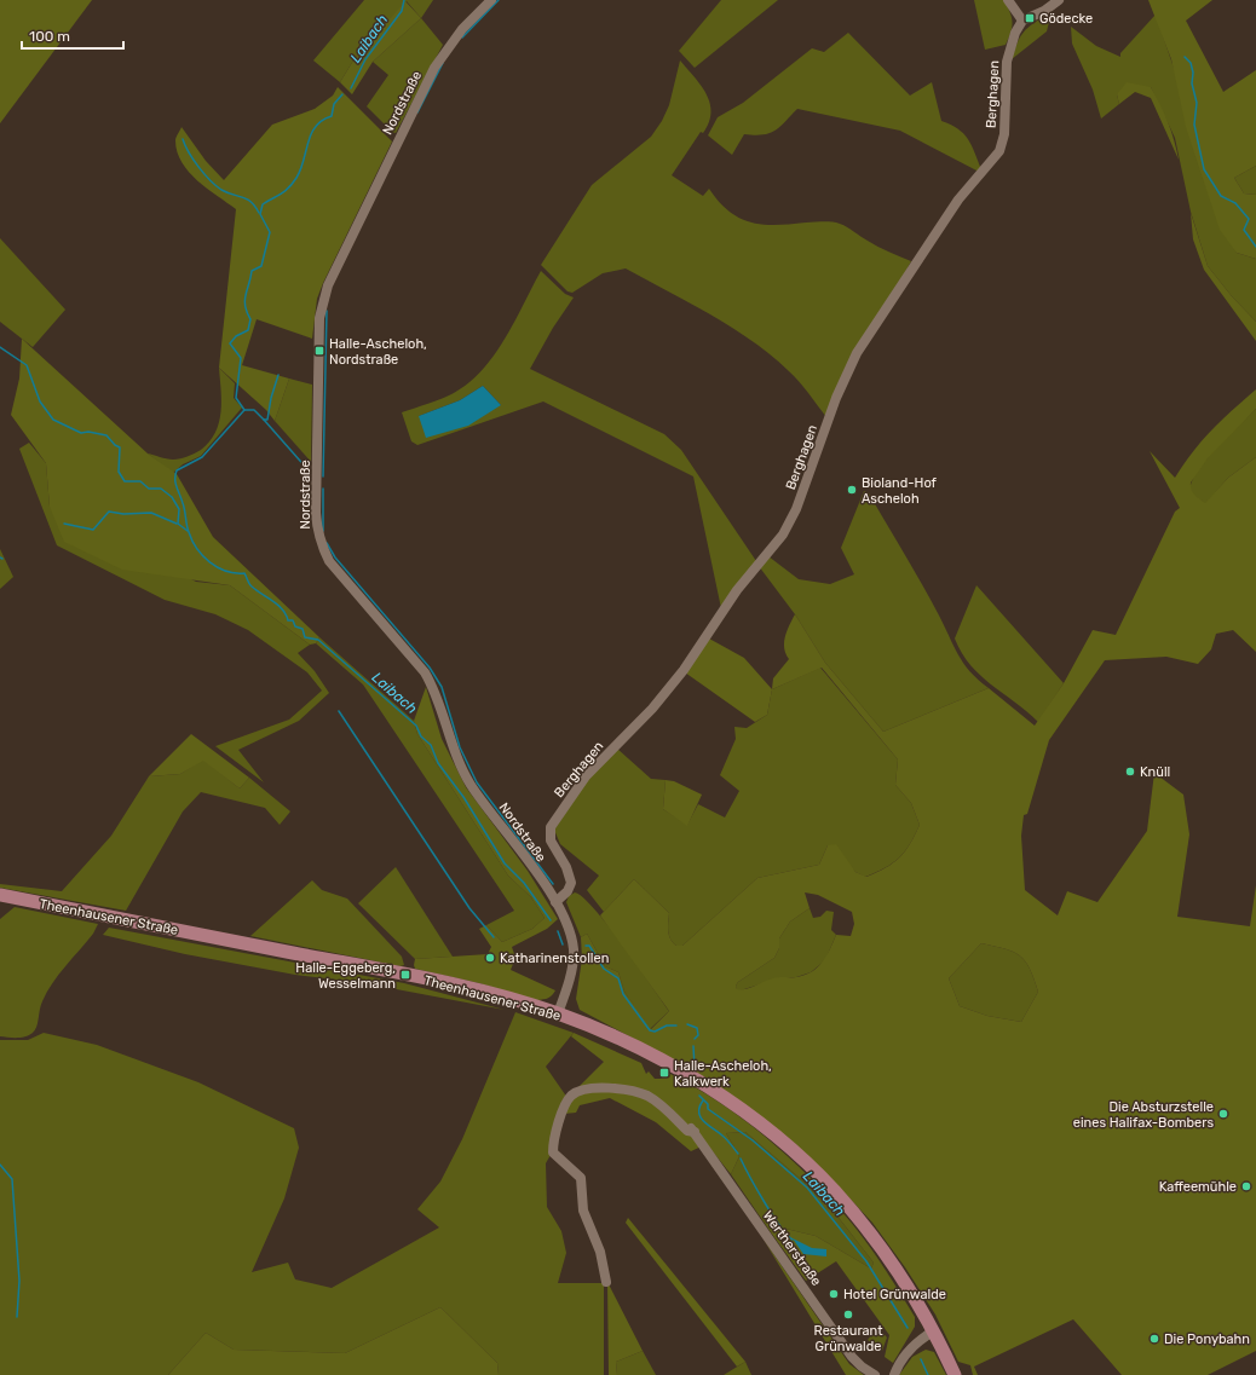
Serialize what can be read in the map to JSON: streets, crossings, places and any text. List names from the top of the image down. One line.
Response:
{"streets":{"main road":["Theenhausener Straße"],"street":["Berghagen","Nordstraße","Wertherstraße"]},"crossings":[["Berghagen","Nordstraße"],["Nordstraße","Theenhausener Straße"]],"water":["Laibach"],"places":{"transit":["Gödecke","Halle-Ascheloh, Nordstraße","Halle-Eggeberg, Wesselmann","Halle-Ascheloh, Kalkwerk"],"other":["Bioland-Hof Ascheloh","Knüll","Katharinenstollen","Die Absturzstelle eines Halifax-Bombers","Kaffeemühle","Hotel Grünwalde","Restaurant Grünwalde","Die Ponybahn"]},"scale_bar":"100 m"}
